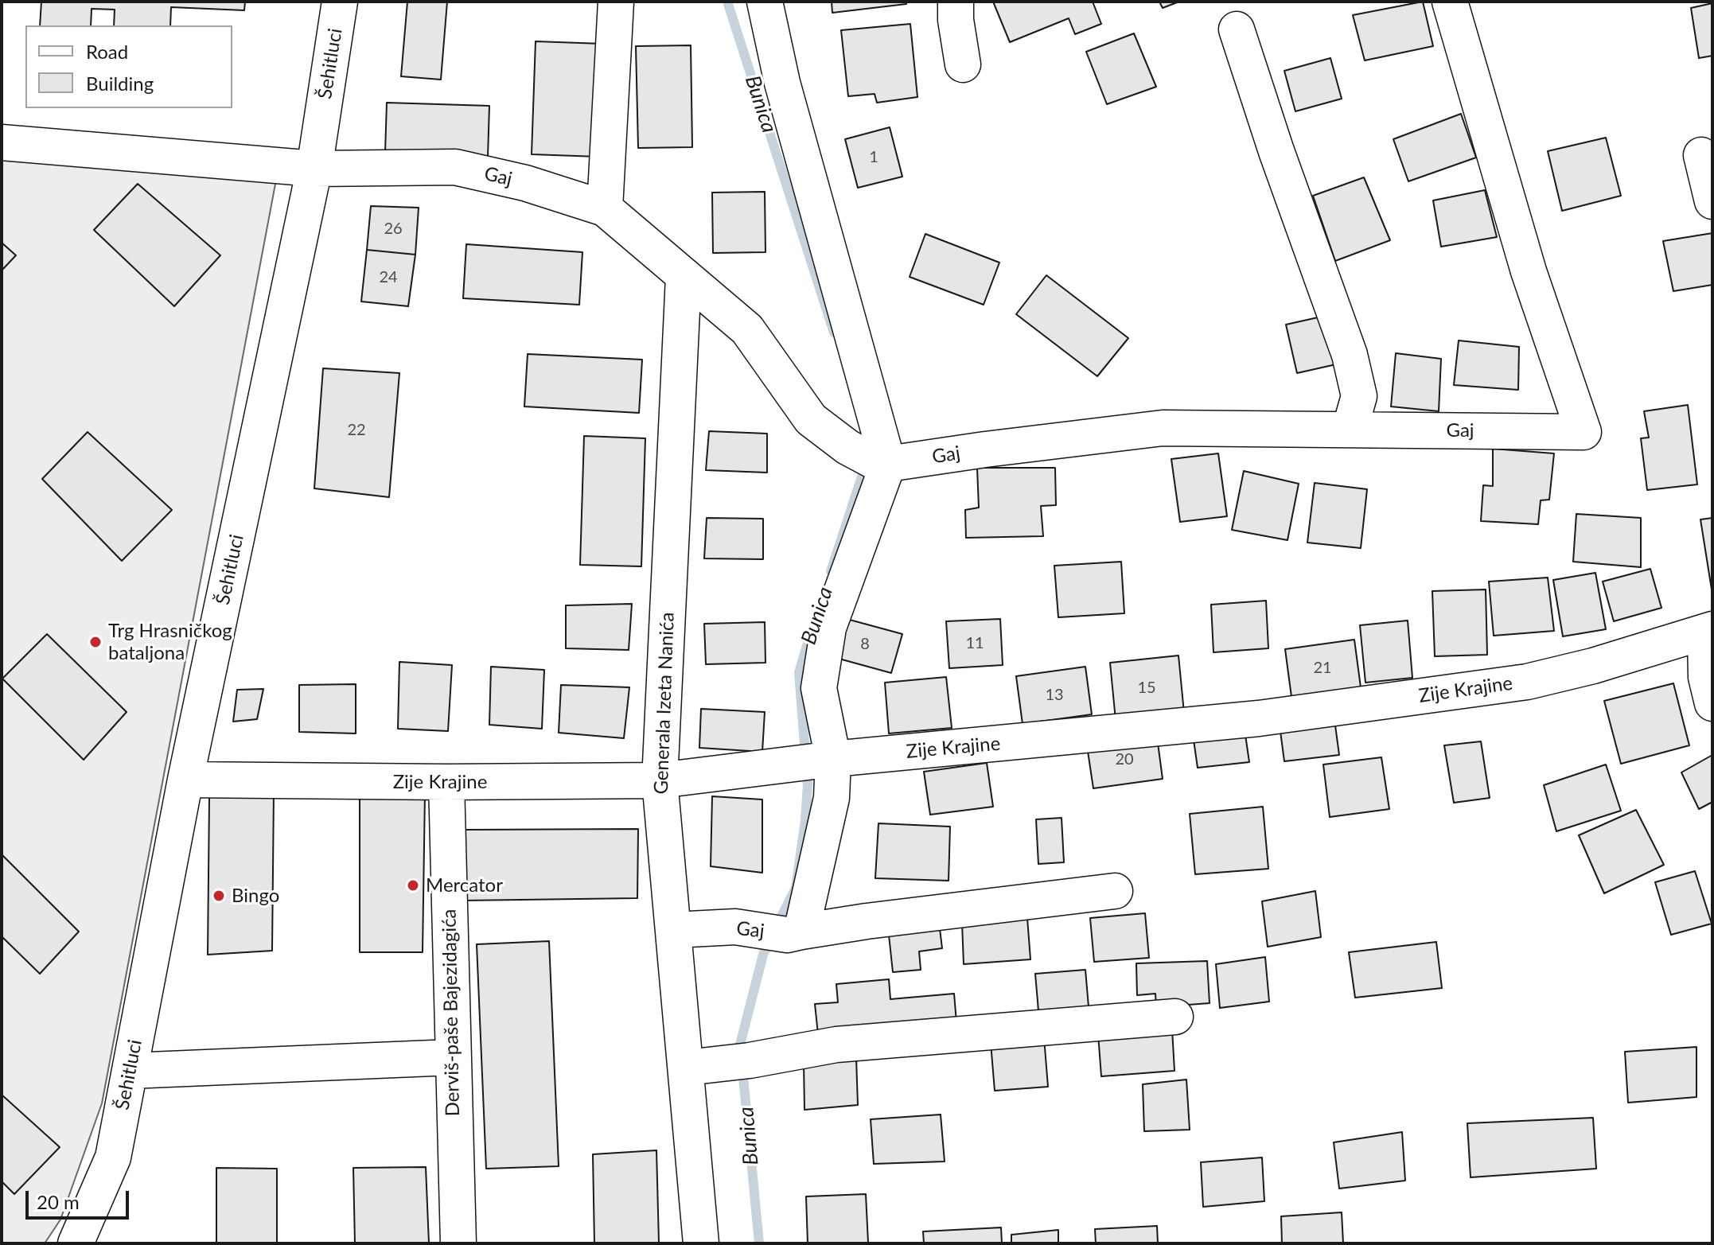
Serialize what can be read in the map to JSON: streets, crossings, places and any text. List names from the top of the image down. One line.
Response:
{"streets":{"street":["Šehitluci","Gaj","Zije Krajine","Generala Izeta Nanića","Derviš-paše Bajezidagića"]},"crossings":[["Šehitluci","Gaj"],["Šehitluci","Zije Krajine"],["Gaj","Generala Izeta Nanića"],["Zije Krajine","Generala Izeta Nanića"],["Zije Krajine","Derviš-paše Bajezidagića"]],"water":["Bunica"],"places":["Trg Hrasničkog bataljona","Mercator","Bingo"],"house_numbers":["1","26","24","22","11","8","21","15","13","20"],"legend":["Road","Building"],"scale_bar":"20 m"}
